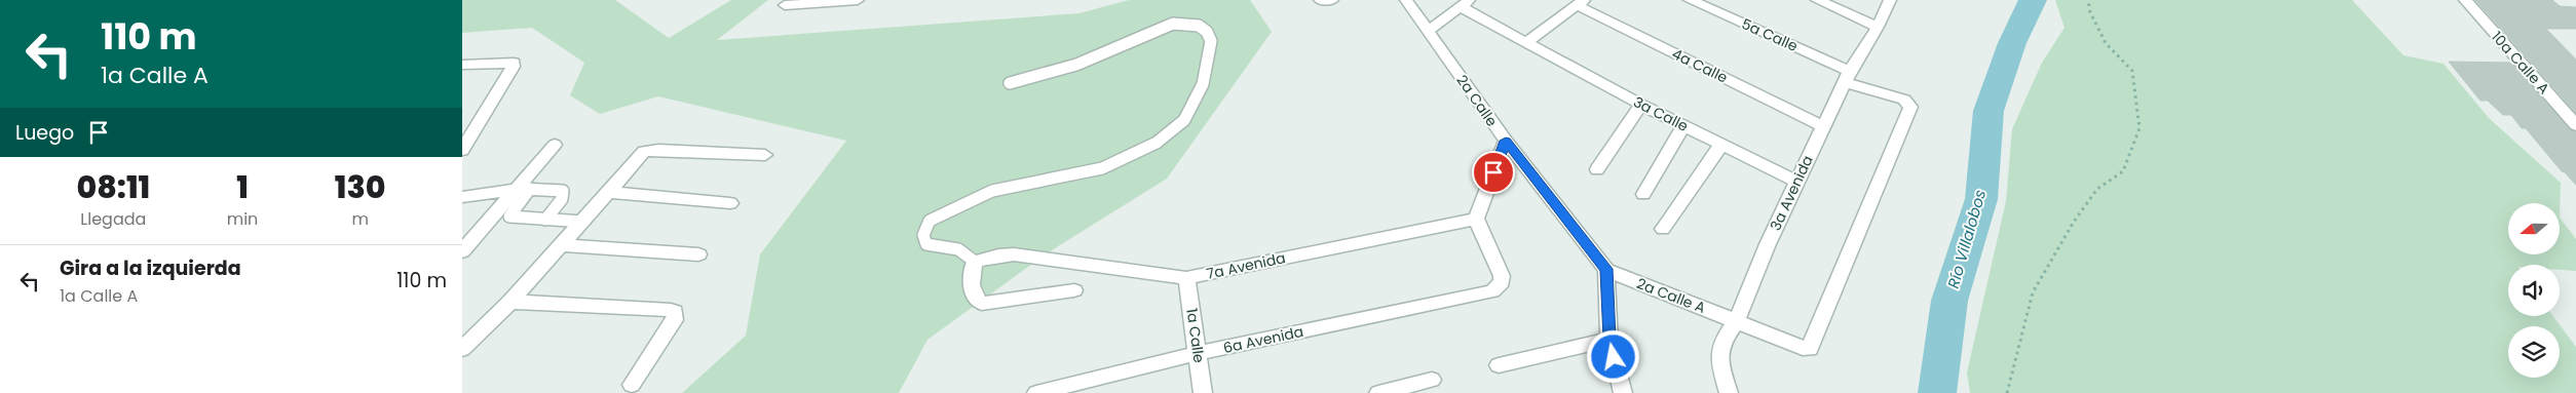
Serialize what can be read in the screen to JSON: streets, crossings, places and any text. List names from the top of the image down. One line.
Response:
{"streets":{"street":["5a Calle","10a Calle A","4a Calle","2a Calle","3a Calle","3a Avenida","7a Avenida","2a Calle A","1a Calle","6a Avenida"]},"crossings":[["5a Calle","3a Avenida"],["5a Calle","2a Calle A"],["4a Calle","3a Avenida"],["2a Calle","2a Calle A"],["3a Calle","3a Avenida"],["3a Avenida","2a Calle A"],["7a Avenida","1a Calle"],["7a Avenida","6a Avenida"],["1a Calle","6a Avenida"]],"water":["Río Villalobos"],"north":"left","page":{"turn":["110 m","1a Calle A"],"then":"Luego","eta":["08:11","Llegada","1","min","130","m"],"list":[{"name":"Gira a la izquierda","note":"1a Calle A","value":"110 m"}]}}
